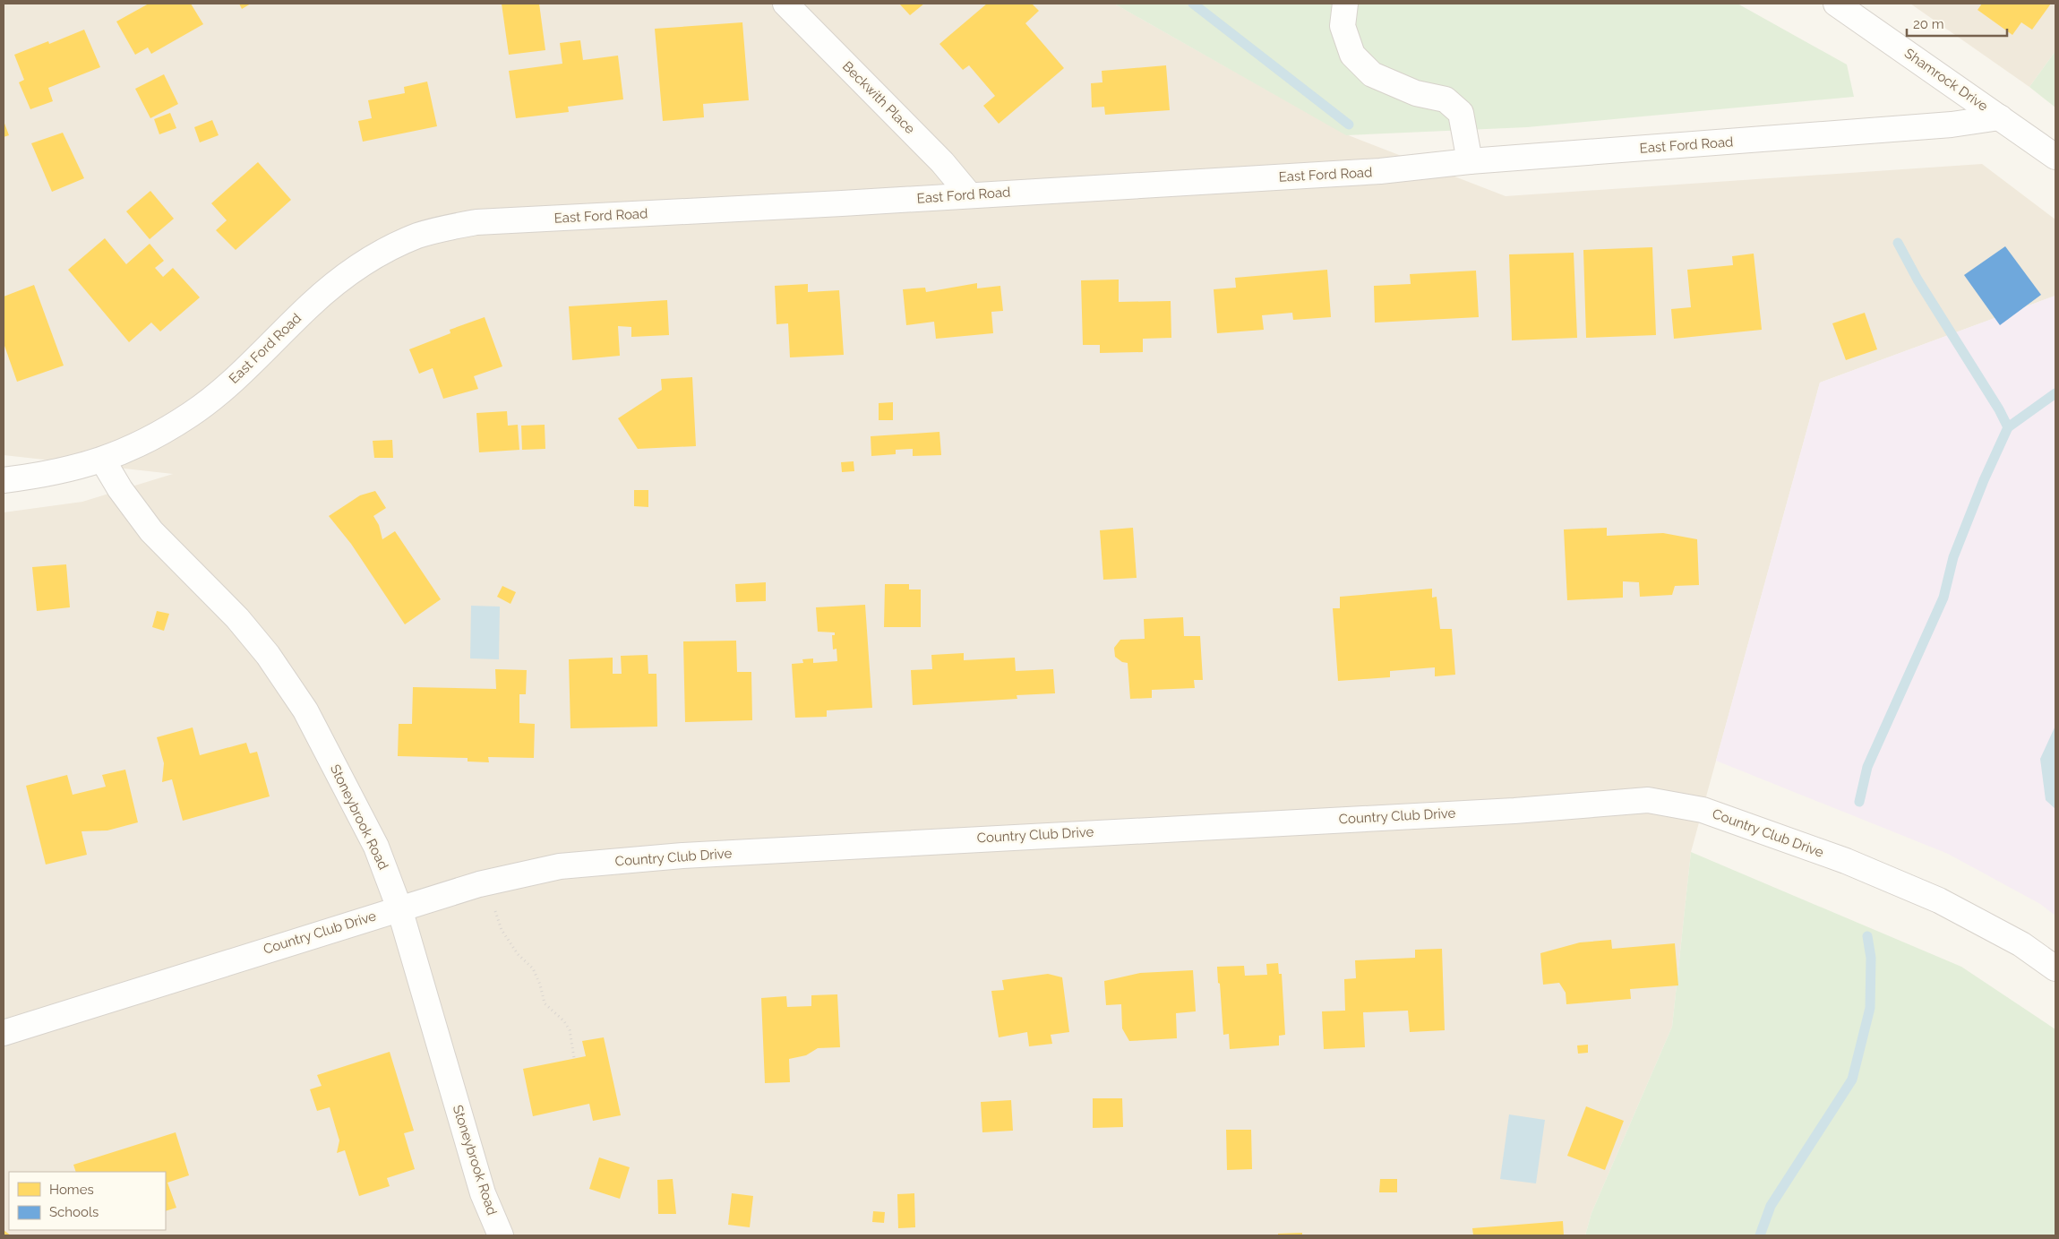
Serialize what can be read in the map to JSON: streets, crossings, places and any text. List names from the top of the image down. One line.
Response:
{"streets":{"street":["Shamrock Drive","Beckwith Place","East Ford Road","Country Club Drive","Stoneybrook Road"]},"crossings":[["Shamrock Drive","East Ford Road"],["Beckwith Place","East Ford Road"],["East Ford Road","Stoneybrook Road"],["Country Club Drive","Stoneybrook Road"]],"legend":["Homes","Schools"],"scale_bar":"20 m"}
